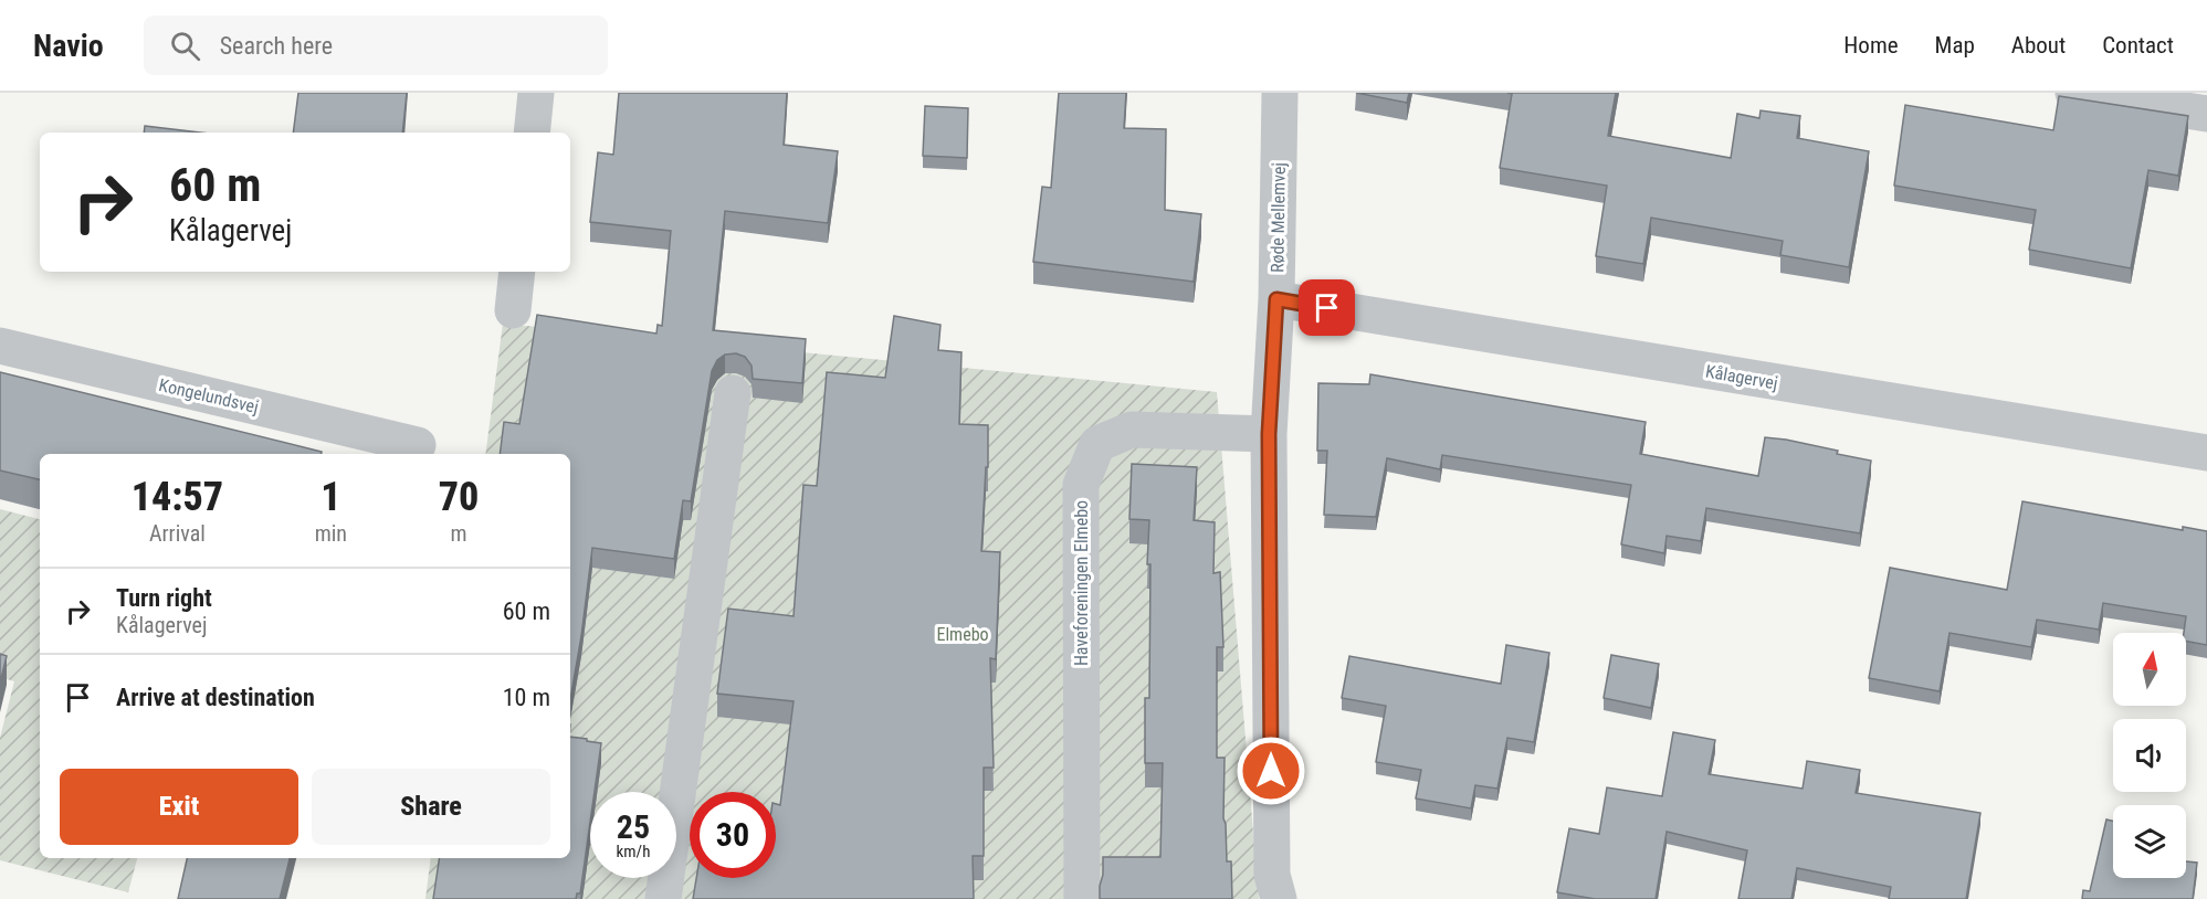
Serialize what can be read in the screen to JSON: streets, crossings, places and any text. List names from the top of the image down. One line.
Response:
{"streets":{"street":["Røde Mellemvej","Kålagervej","Kongelundsvej","Haveforeningen Elmebo"]},"crossings":[["Røde Mellemvej","Kålagervej"],["Røde Mellemvej","Haveforeningen Elmebo"]],"parks":["Elmebo"],"north":"top","page":{"header":"Navio","search":"Search here","nav":["Home","Map","About","Contact"],"turn":["60 m","Kålagervej"],"eta":["14:57","Arrival","1","min","70","m"],"list":[{"name":"Turn right","note":"Kålagervej","value":"60 m"},{"name":"Arrive at destination","value":"10 m"}],"buttons":["Exit","Share"],"speed":"25 km/h","limit":"30"}}
